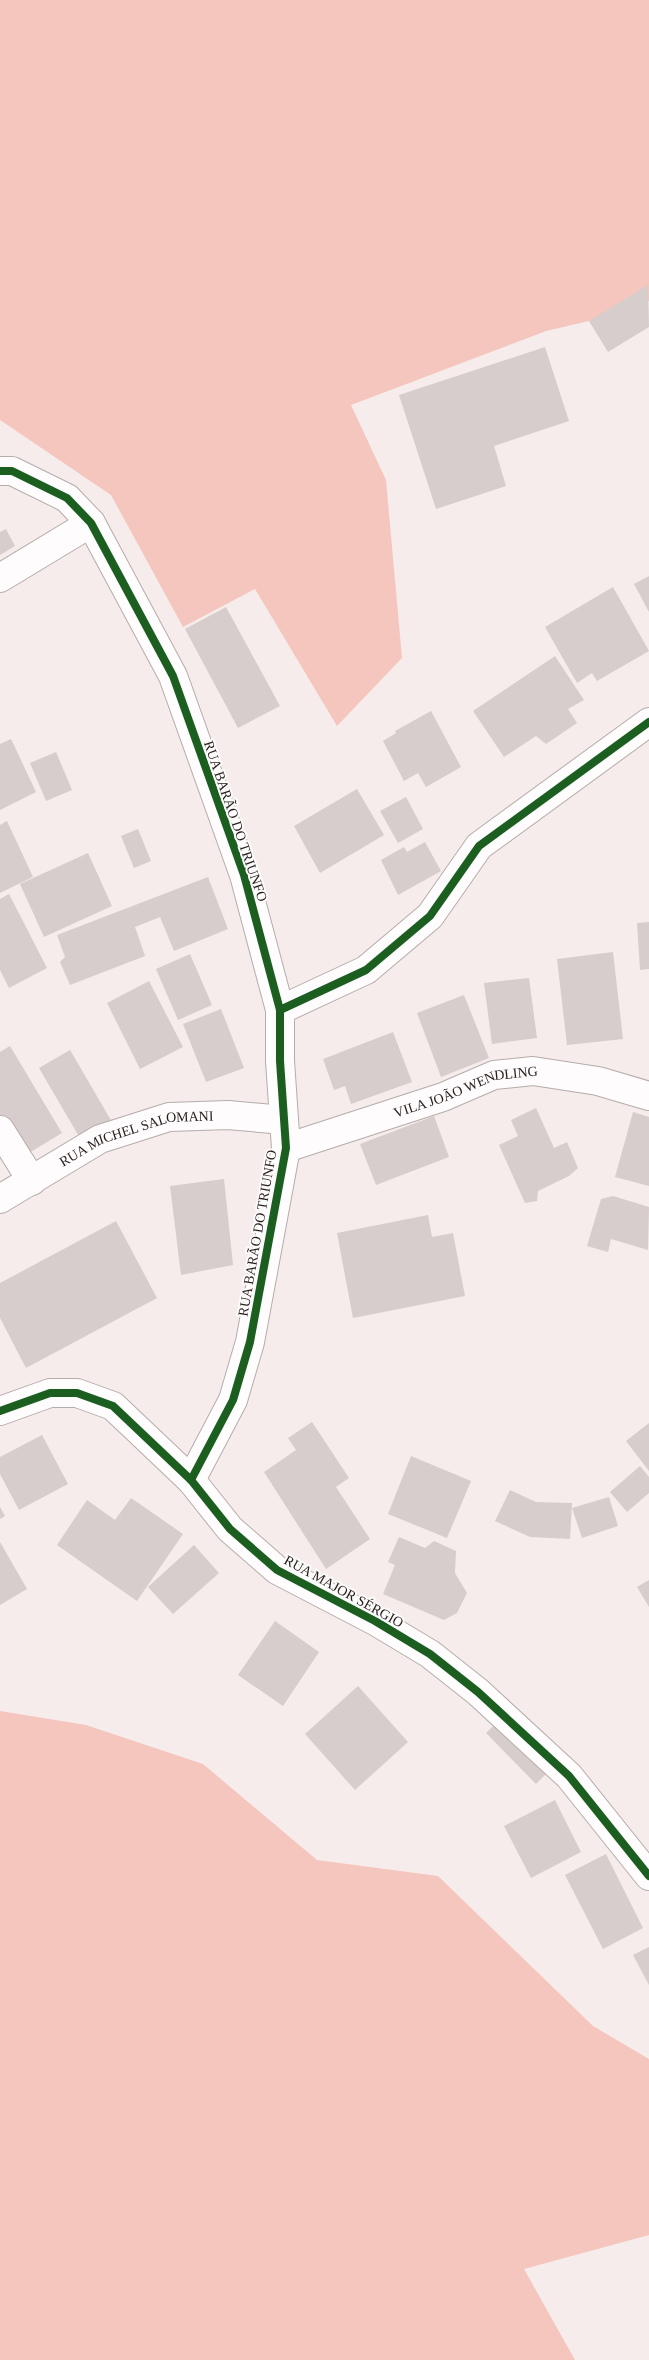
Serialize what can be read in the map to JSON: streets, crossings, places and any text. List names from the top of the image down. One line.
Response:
{"streets":{"street":["RUA BARÃO DO TRIUNFO","VILA JOÃO WENDLING","RUA MICHEL SALOMANI","RUA MAJOR SÉRGIO"]},"crossings":[["RUA BARÃO DO TRIUNFO","VILA JOÃO WENDLING"],["RUA BARÃO DO TRIUNFO","RUA MICHEL SALOMANI"],["RUA BARÃO DO TRIUNFO","RUA MAJOR SÉRGIO"]]}
